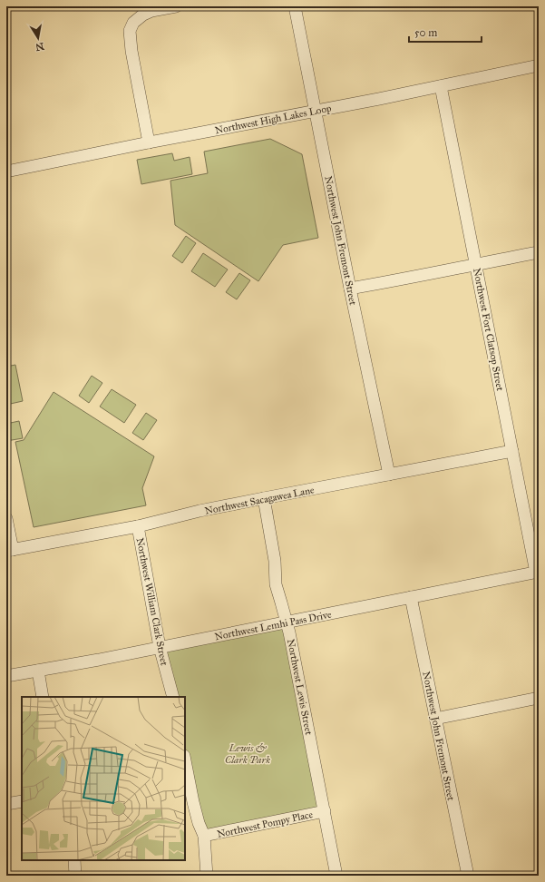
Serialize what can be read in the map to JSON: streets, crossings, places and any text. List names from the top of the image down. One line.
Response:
{"streets":{"street":["Northwest High Lakes Loop","Northwest John Fremont Street","Northwest Fort Clatsop Street","Northwest Sacagawea Lane","Northwest William Clark Street","Northwest Lemhi Pass Drive","Northwest Lewis Street","Northwest Pompy Place"]},"crossings":[["Northwest High Lakes Loop","Northwest John Fremont Street"],["Northwest High Lakes Loop","Northwest Fort Clatsop Street"],["Northwest John Fremont Street","Northwest Sacagawea Lane"],["Northwest John Fremont Street","Northwest Lemhi Pass Drive"],["Northwest Fort Clatsop Street","Northwest Sacagawea Lane"],["Northwest Fort Clatsop Street","Northwest Lemhi Pass Drive"],["Northwest Sacagawea Lane","Northwest William Clark Street"],["Northwest Sacagawea Lane","Northwest Lewis Street"],["Northwest William Clark Street","Northwest Lemhi Pass Drive"],["Northwest Lemhi Pass Drive","Northwest Lewis Street"],["Northwest Lewis Street","Northwest Pompy Place"]],"parks":["Lewis & Clark Park"],"scale_bar":"50 m","north":"bottom"}
